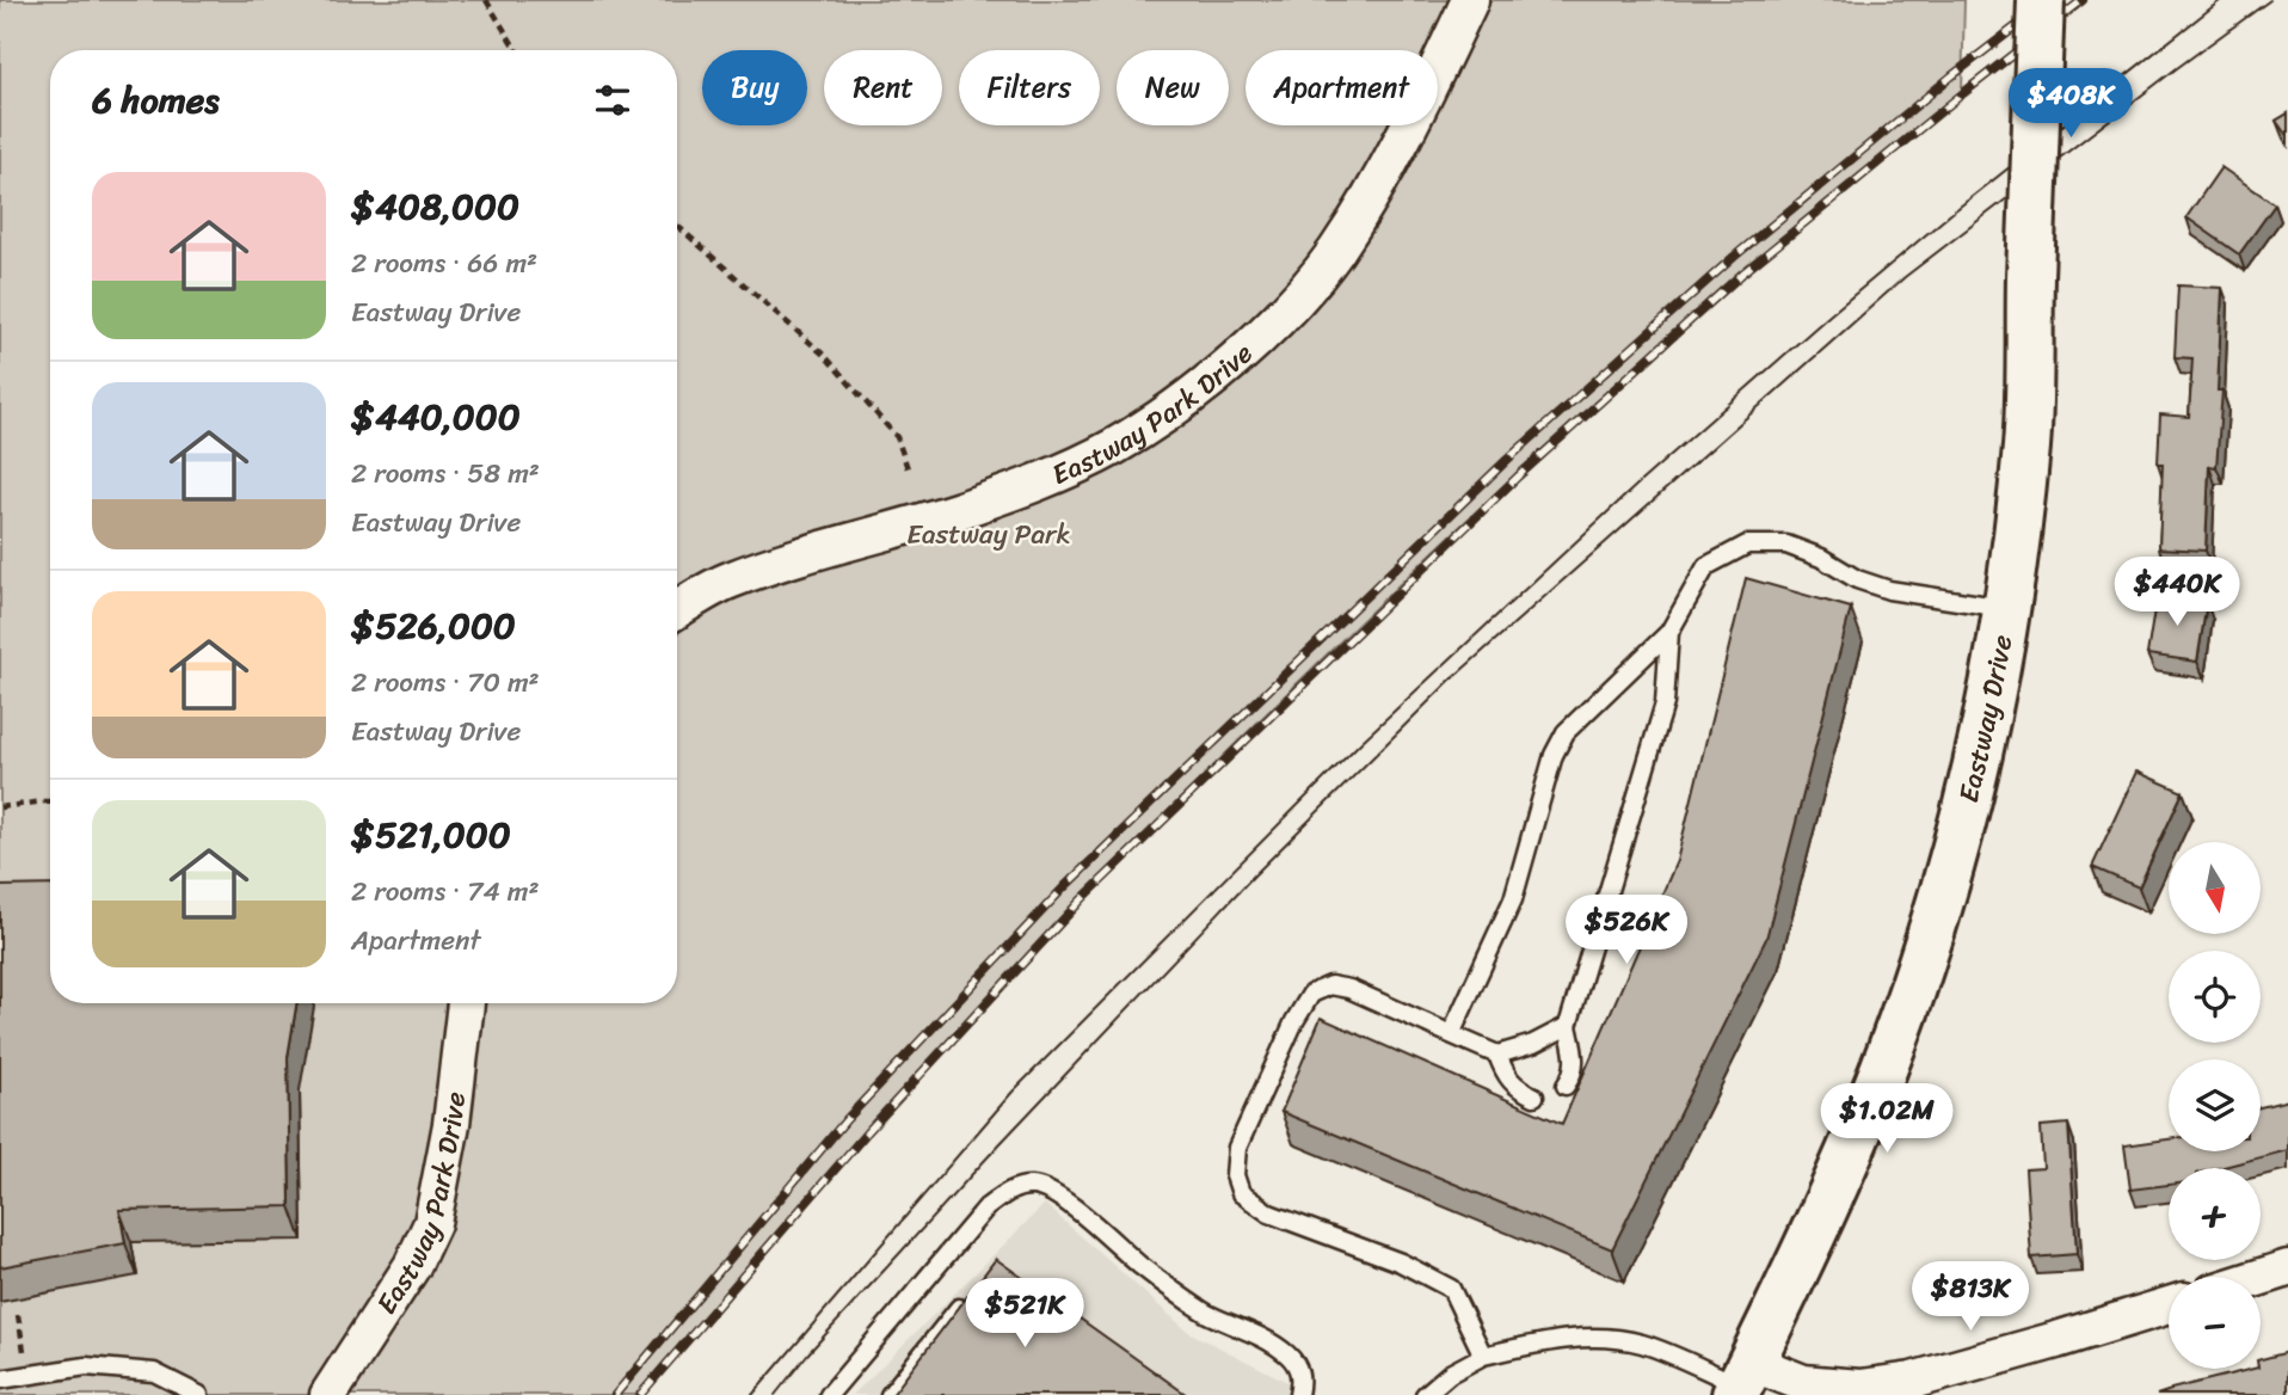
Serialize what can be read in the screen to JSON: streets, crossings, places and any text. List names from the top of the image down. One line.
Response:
{"streets":{"main road":["Eastway Drive"],"street":["Eastway Park Drive"]},"parks":["Eastway Park"],"north":"bottom","page":{"chip":["Buy","Rent","Filters","New","Apartment"],"heading":"6 homes","price":["$408K","$440K","$526K","$1.02M","$813K","$521K"],"list":[{"name":"$408,000","note":"2 rooms · 66 m² · Eastway Drive"},{"name":"$440,000","note":"2 rooms · 58 m² · Eastway Drive"},{"name":"$526,000","note":"2 rooms · 70 m² · Eastway Drive"},{"name":"$521,000","note":"2 rooms · 74 m² · Apartment"}],"map_buttons":["+","−"]}}
